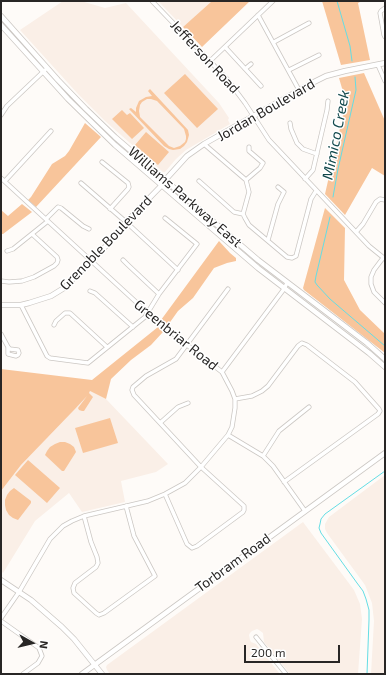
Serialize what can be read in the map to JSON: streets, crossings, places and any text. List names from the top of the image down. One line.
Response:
{"streets":{"main road":["Jordan Boulevard","Williams Parkway East","Grenoble Boulevard","Torbram Road"],"street":["Jefferson Road","Greenbriar Road"]},"crossings":[["Jefferson Road","Jordan Boulevard"],["Jordan Boulevard","Williams Parkway East"],["Jordan Boulevard","Grenoble Boulevard"],["Williams Parkway East","Grenoble Boulevard"],["Grenoble Boulevard","Greenbriar Road"]],"water":["Mimico Creek"],"scale_bar":"200 m","north":"right"}
